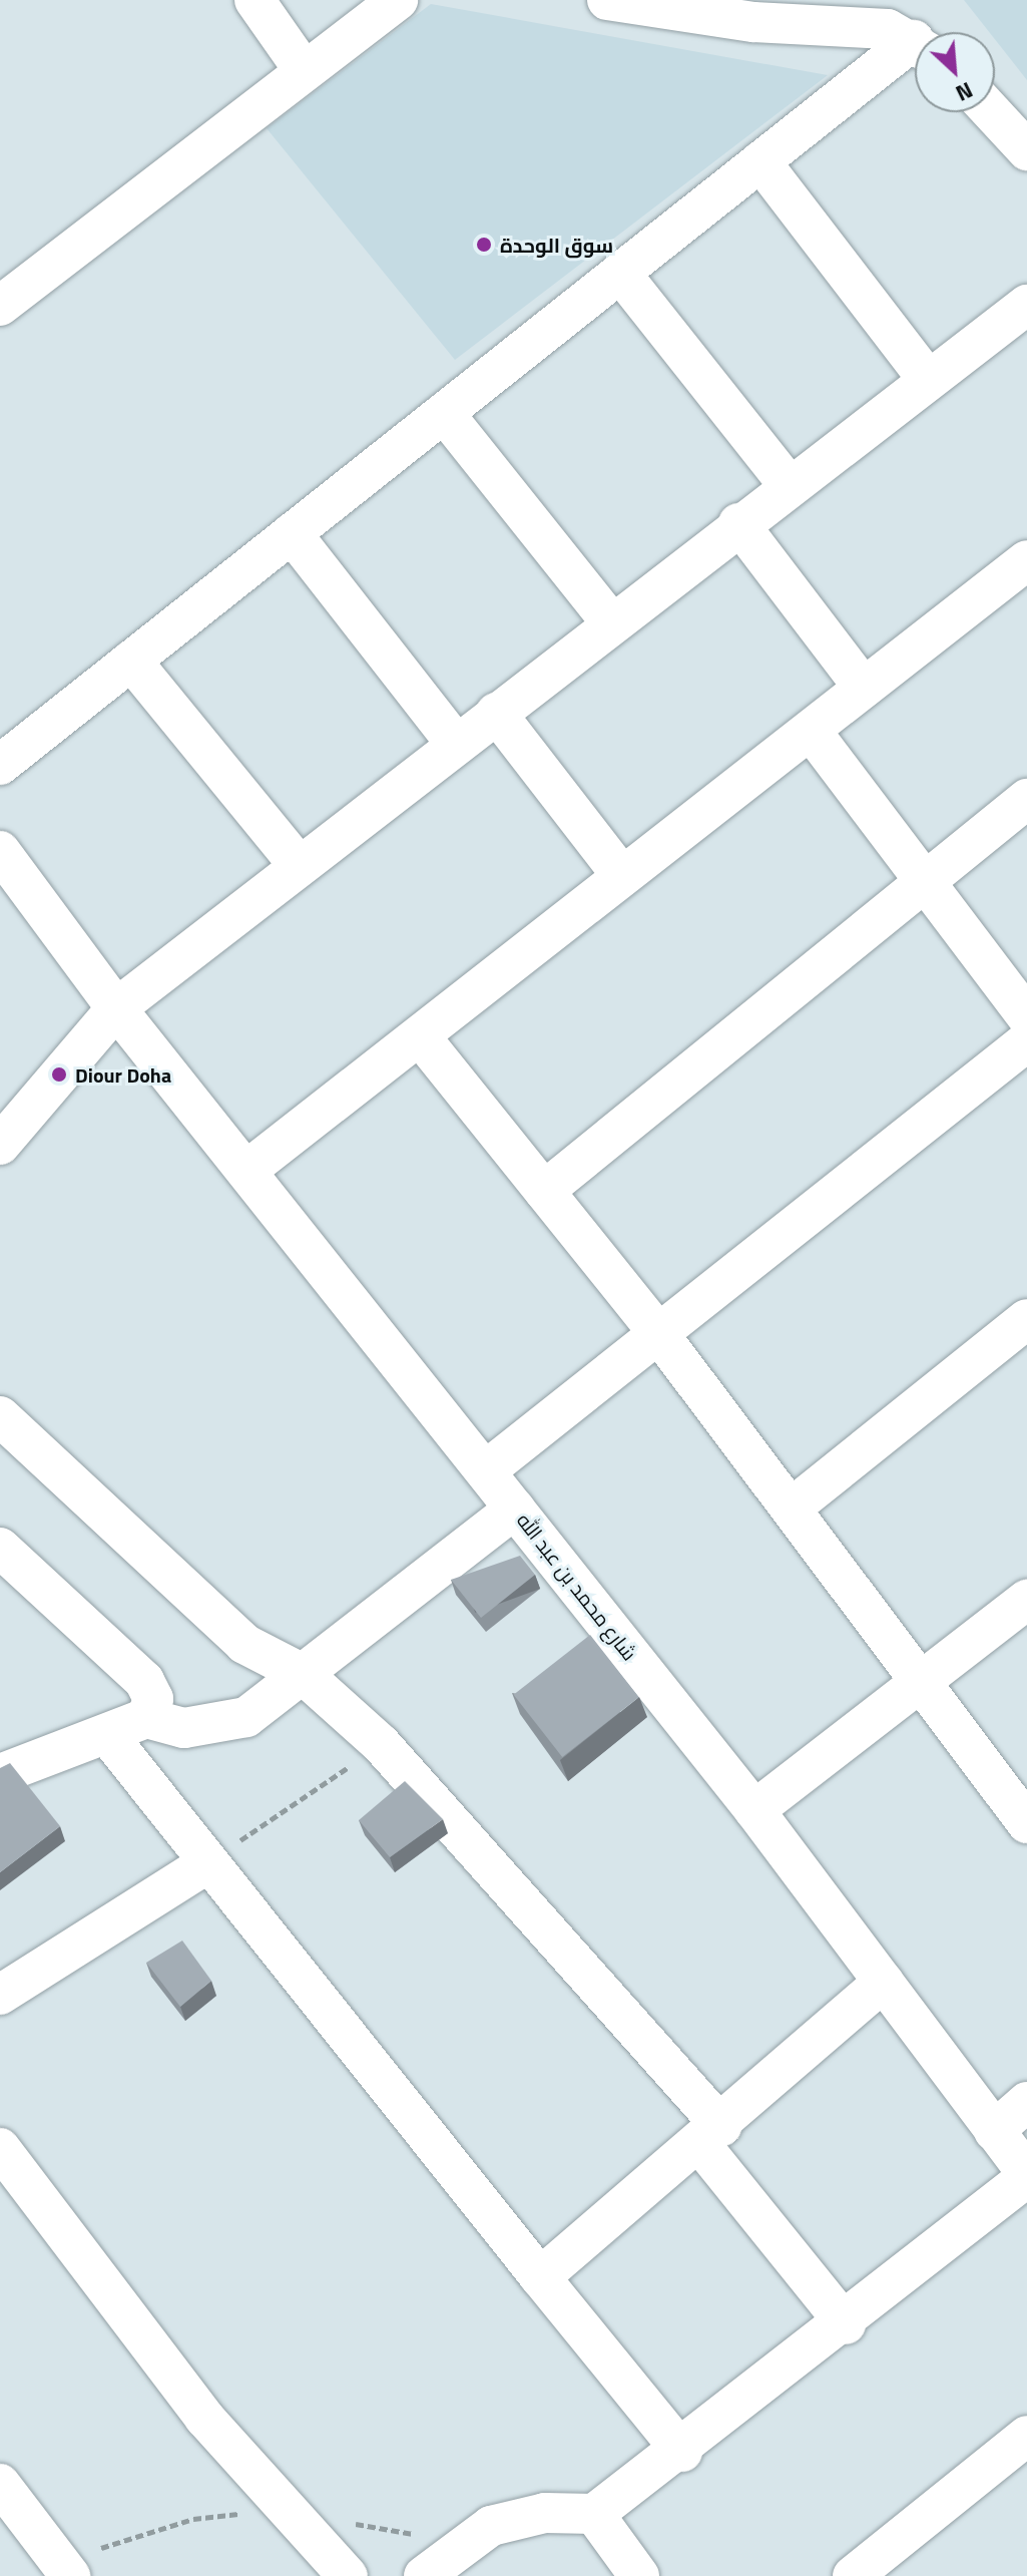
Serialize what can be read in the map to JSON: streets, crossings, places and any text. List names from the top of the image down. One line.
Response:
{"streets":{"street":["شارع محمد بن عبد الله"]},"places":["سوق الوحدة","Diour Doha"],"north":"bottom right"}
